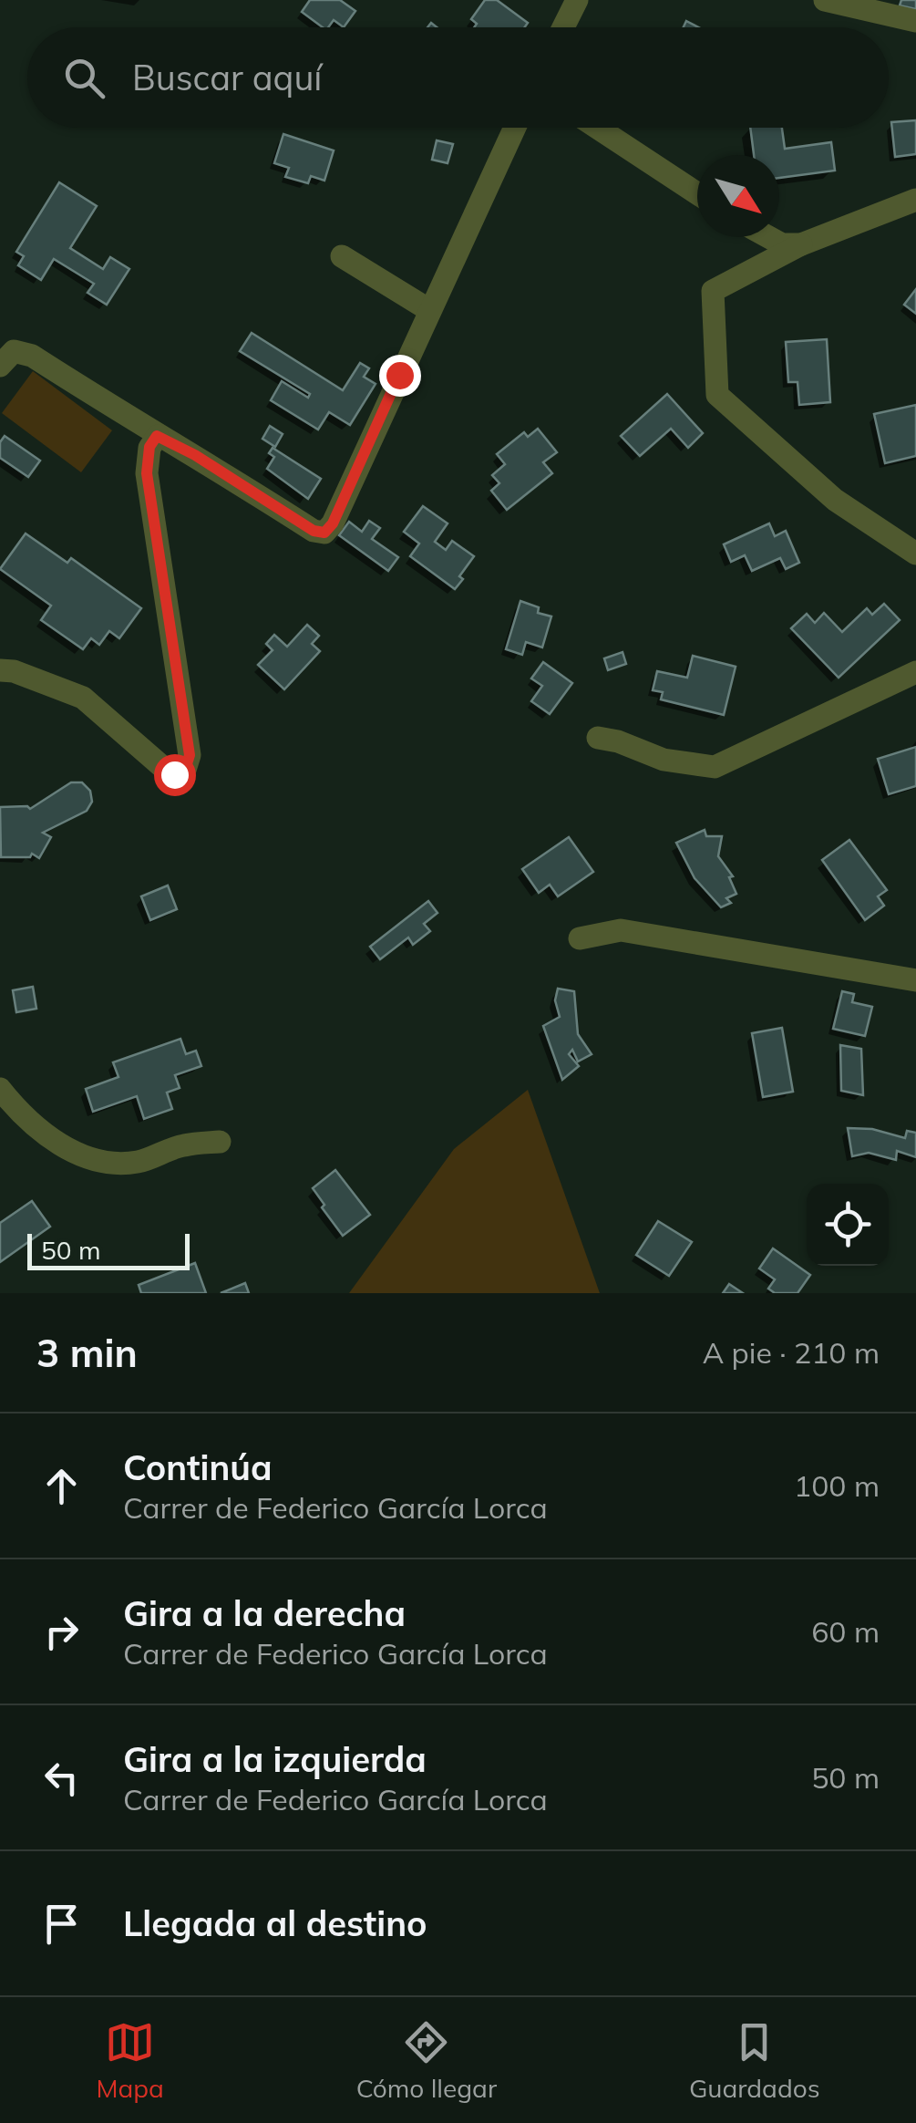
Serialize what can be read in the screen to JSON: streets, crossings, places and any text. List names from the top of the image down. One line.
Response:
{"scale_bar":"50 m","north":"bottom right","page":{"search":"Buscar aquí","scale":"50 m","heading":["3 min","A pie · 210 m"],"list":[["Continúa","Carrer de Federico García Lorca","100 m"],["Gira a la derecha","Carrer de Federico García Lorca","60 m"],["Gira a la izquierda","Carrer de Federico García Lorca","50 m"],"Llegada al destino"],"nav":["Mapa","Cómo llegar","Guardados"]}}
